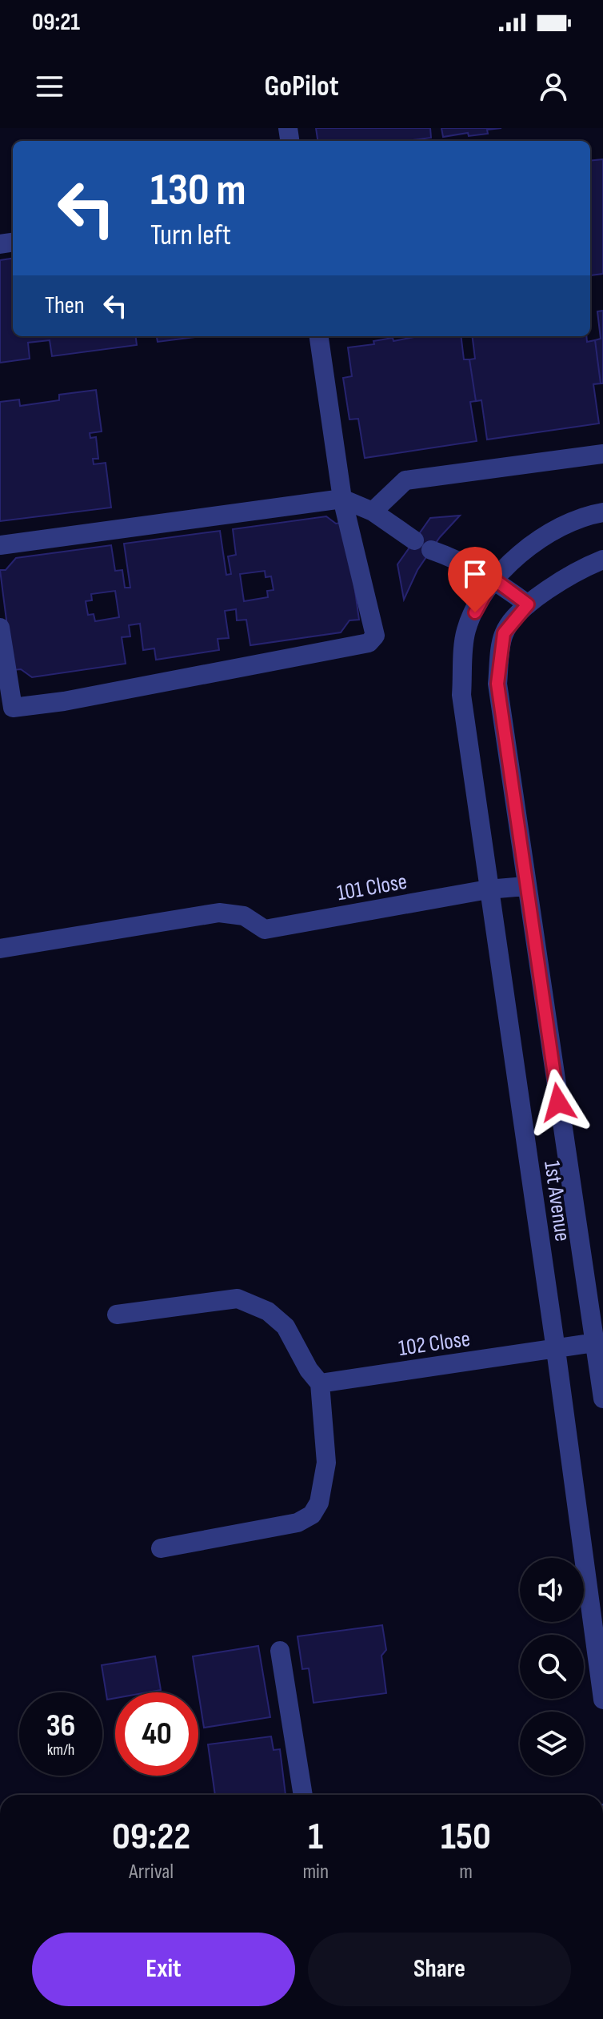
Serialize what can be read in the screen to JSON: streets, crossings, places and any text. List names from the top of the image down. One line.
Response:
{"streets":{"street":["101 Close","1st Avenue","102 Close"]},"crossings":[["101 Close","1st Avenue"],["1st Avenue","102 Close"]],"page":{"status":"09:21","header":"GoPilot","turn":["130 m","Turn left"],"then":"Then","speed":"36 km/h","limit":"40","eta":["09:22","Arrival","1","min","150","m"],"buttons":["Exit","Share"]}}
